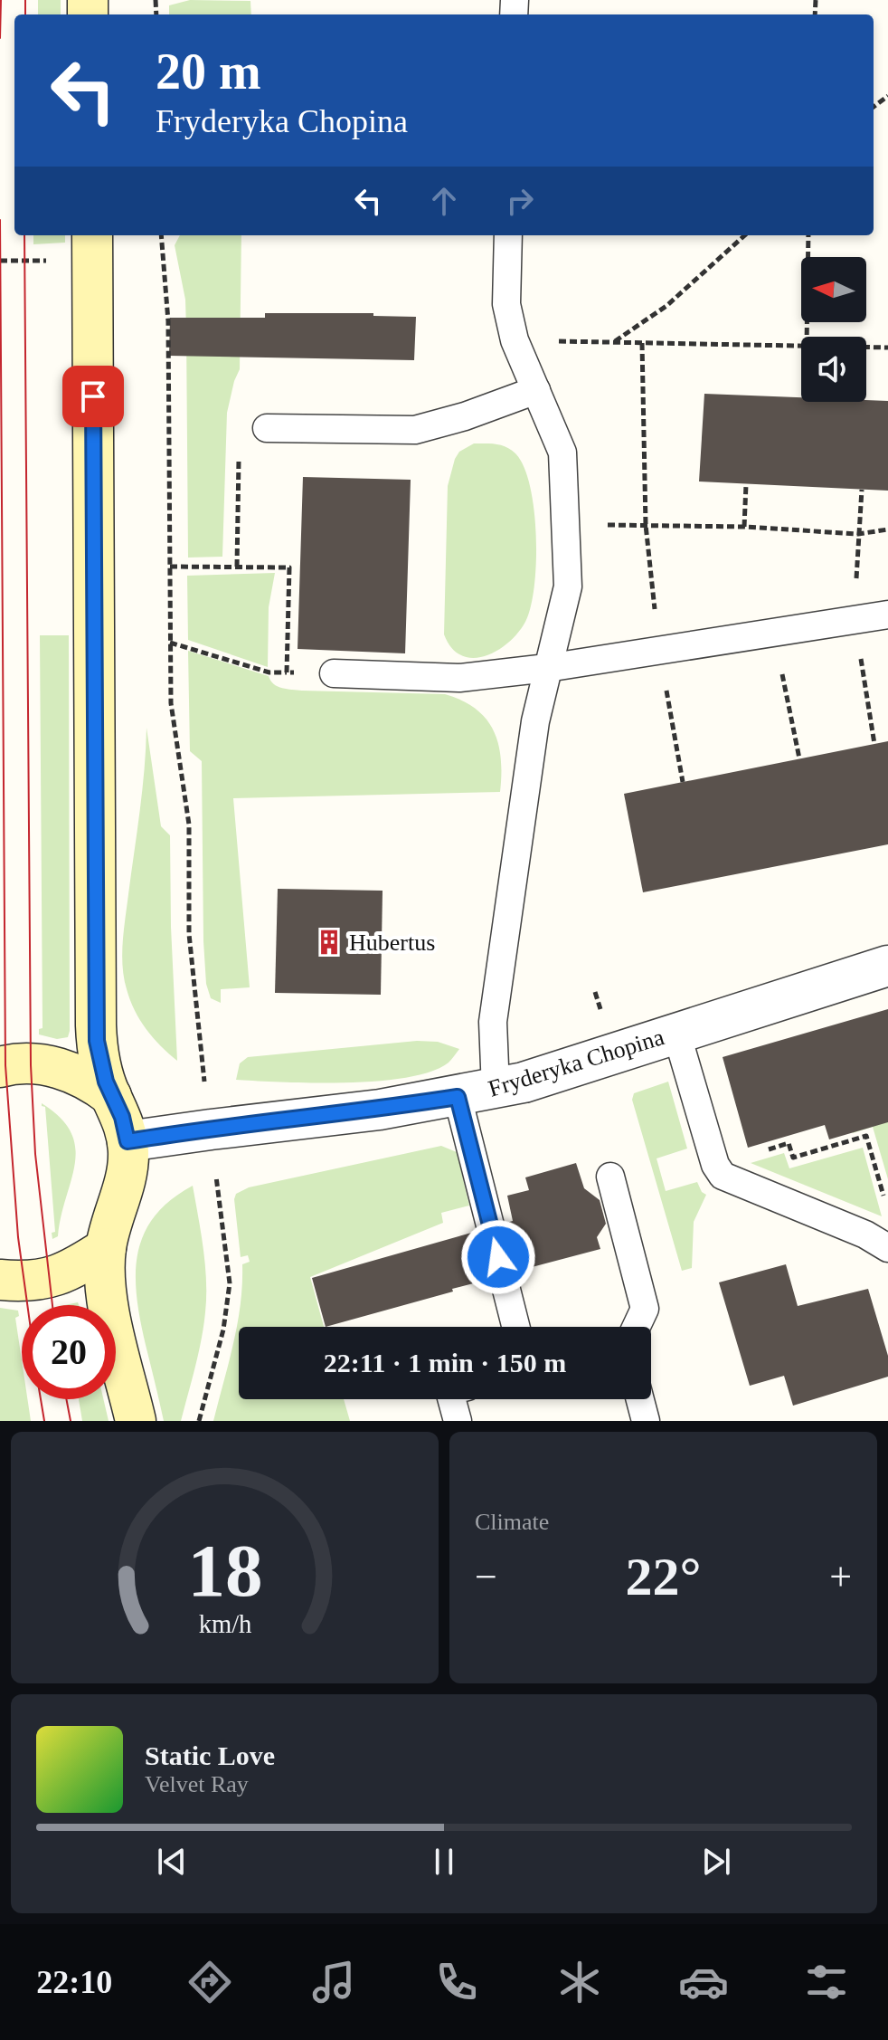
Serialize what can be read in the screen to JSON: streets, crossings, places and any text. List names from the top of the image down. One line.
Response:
{"streets":{"street":["Fryderyka Chopina"]},"places":{"building":["Hubertus"]},"north":"left","page":{"turn":["20 m","Fryderyka Chopina"],"limit":"20","trip":"22:11 · 1 min · 150 m","tile":"Climate","heat":["−","22°","+"],"song":["Static Love","Velvet Ray"],"tabs":"22:10","gauge":["18","km/h"]}}
